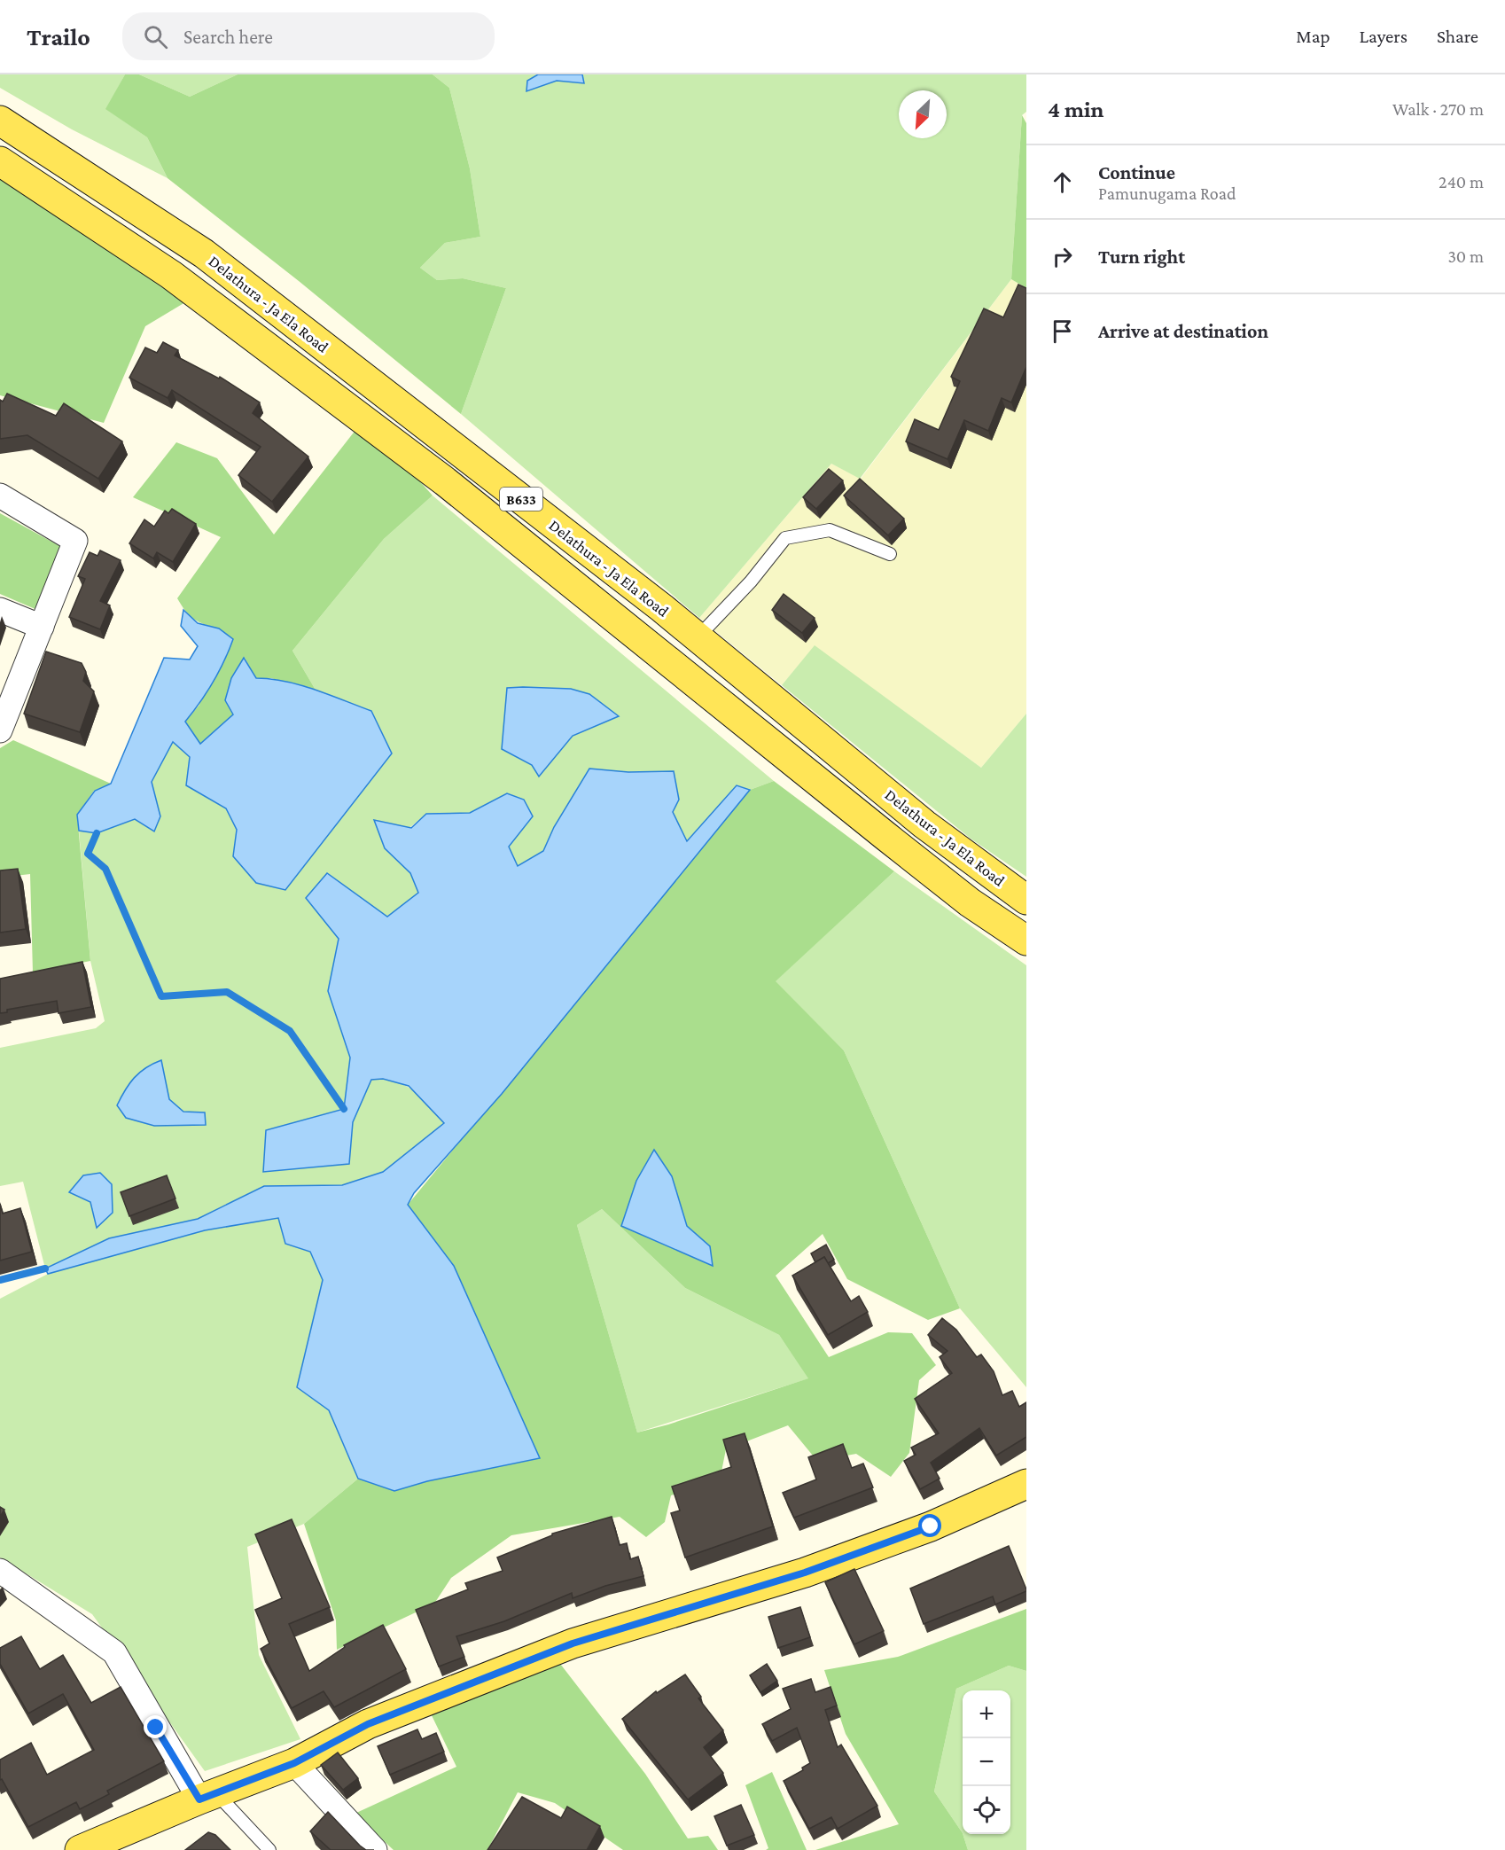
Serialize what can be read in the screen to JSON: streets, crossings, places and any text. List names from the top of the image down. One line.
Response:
{"streets":{"main road":["Delathura - Ja Ela Road","B633"]},"north":"bottom left","page":{"header":"Trailo","search":"Search here","nav":["Map","Layers","Share"],"heading":["4 min","Walk · 270 m"],"list":[["Continue","Pamunugama Road","240 m"],["Turn right","30 m"],"Arrive at destination"],"map_buttons":["+","−"]}}
